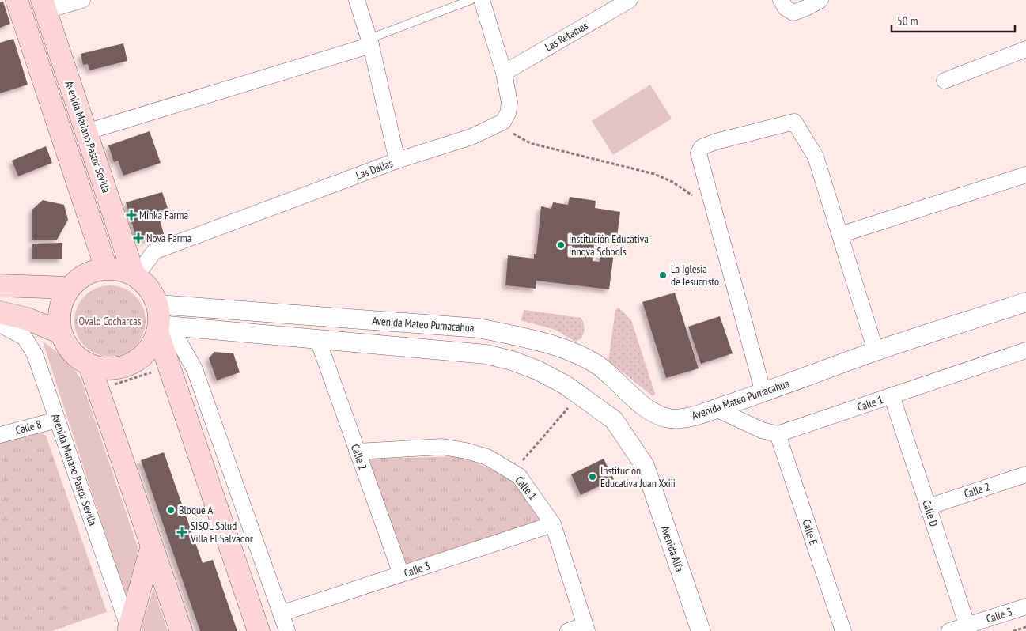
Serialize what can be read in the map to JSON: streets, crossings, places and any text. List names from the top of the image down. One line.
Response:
{"streets":{"main road":["Avenida Mariano Pastor Sevilla"],"street":["Las Retamas","Las Dalias","Avenida Mateo Pumacahua","Calle 1","Calle 8","Calle 2","Calle D","Calle E","Avenida Alfa","Calle 3"]},"crossings":[["Las Retamas","Las Dalias"],["Avenida Mariano Pastor Sevilla","Las Dalias"],["Avenida Mariano Pastor Sevilla","Avenida Mateo Pumacahua"],["Avenida Mariano Pastor Sevilla","Calle 8"],["Las Dalias","Avenida Mateo Pumacahua"],["Calle 1","Calle 2"],["Calle 1","Calle D"],["Calle 1","Calle E"],["Calle 1","Calle 3"],["Calle 2","Calle D"],["Calle 2","Calle 3"],["Calle D","Calle 3"]],"parks":["Ovalo Cocharcas"],"places":{"health":["Minka Farma","Nova Farma","SISOL Salud Villa El Salvador"],"other":["Institución Educativa Innova Schools","La Iglesia de Jesucristo","Institución Educativa Juan Xxiii","Bloque A"]},"scale_bar":"50 m"}
